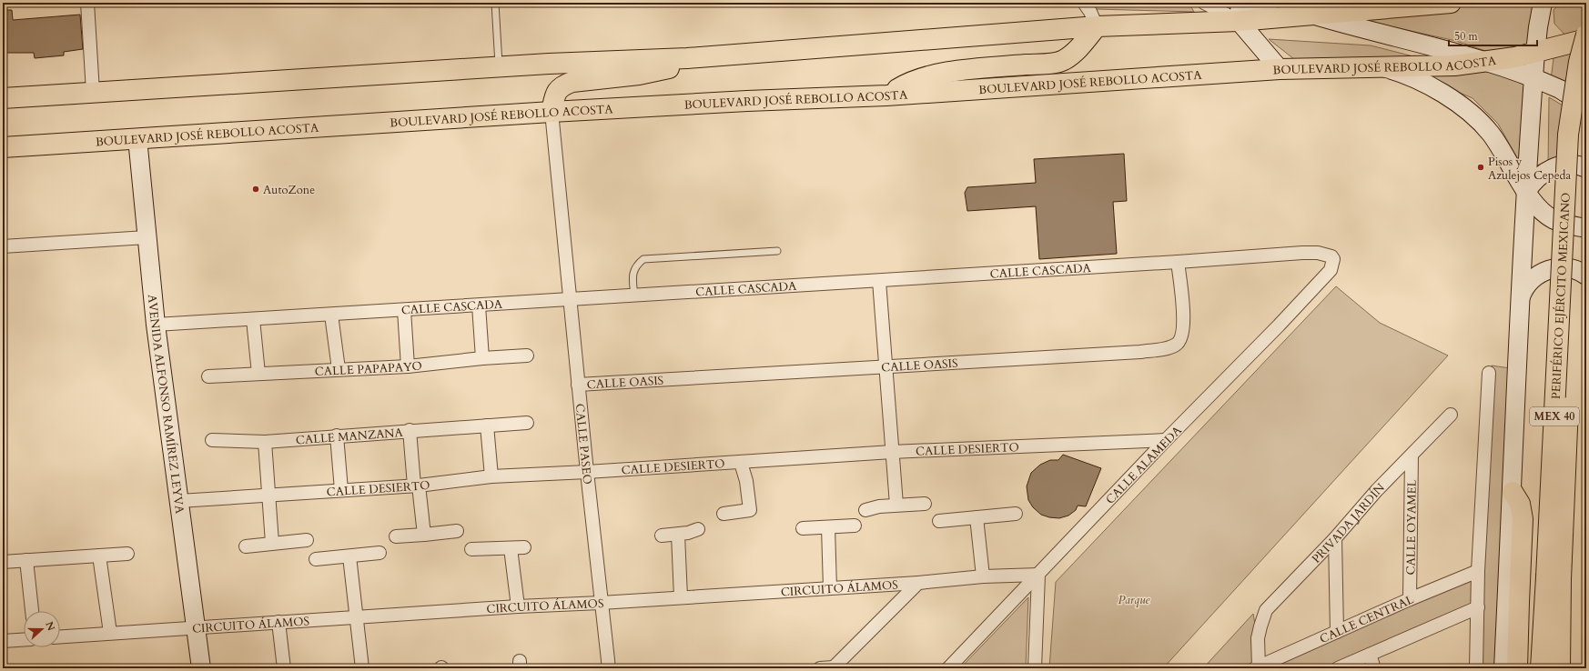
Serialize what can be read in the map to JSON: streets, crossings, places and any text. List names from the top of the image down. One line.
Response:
{"streets":{"main road":["BOULEVARD JOSÉ REBOLLO ACOSTA","PERIFÉRICO EJÉRCITO MEXICANO","MEX 40"],"street":["CALLE CASCADA","CALLE OASIS","CALLE PAPAPAYO","AVENIDA ALFONSO RAMÍREZ LEYVA","CALLE MANZANA","CALLE PASEO","CALLE DESIERTO","CALLE ALAMEDA","PRIVADA JARDÍN","CALLE OYAMEL","CIRCUITO ÁLAMOS","CALLE CENTRAL"]},"crossings":[["BOULEVARD JOSÉ REBOLLO ACOSTA","AVENIDA ALFONSO RAMÍREZ LEYVA"],["BOULEVARD JOSÉ REBOLLO ACOSTA","CALLE PASEO"],["CALLE CASCADA","CALLE OASIS"],["CALLE CASCADA","AVENIDA ALFONSO RAMÍREZ LEYVA"],["CALLE CASCADA","CALLE PASEO"],["CALLE CASCADA","CALLE ALAMEDA"],["CALLE OASIS","CALLE PASEO"],["AVENIDA ALFONSO RAMÍREZ LEYVA","CALLE DESIERTO"],["AVENIDA ALFONSO RAMÍREZ LEYVA","CIRCUITO ÁLAMOS"],["CALLE PASEO","CALLE DESIERTO"],["CALLE PASEO","CIRCUITO ÁLAMOS"],["CALLE DESIERTO","CALLE ALAMEDA"],["CALLE ALAMEDA","CIRCUITO ÁLAMOS"],["PRIVADA JARDÍN","CALLE OYAMEL"],["PRIVADA JARDÍN","CALLE CENTRAL"],["CALLE OYAMEL","CALLE CENTRAL"]],"parks":["Parque"],"places":["Pisos y Azulejos Cepeda","AutoZone"],"scale_bar":"50 m","north":"right"}
